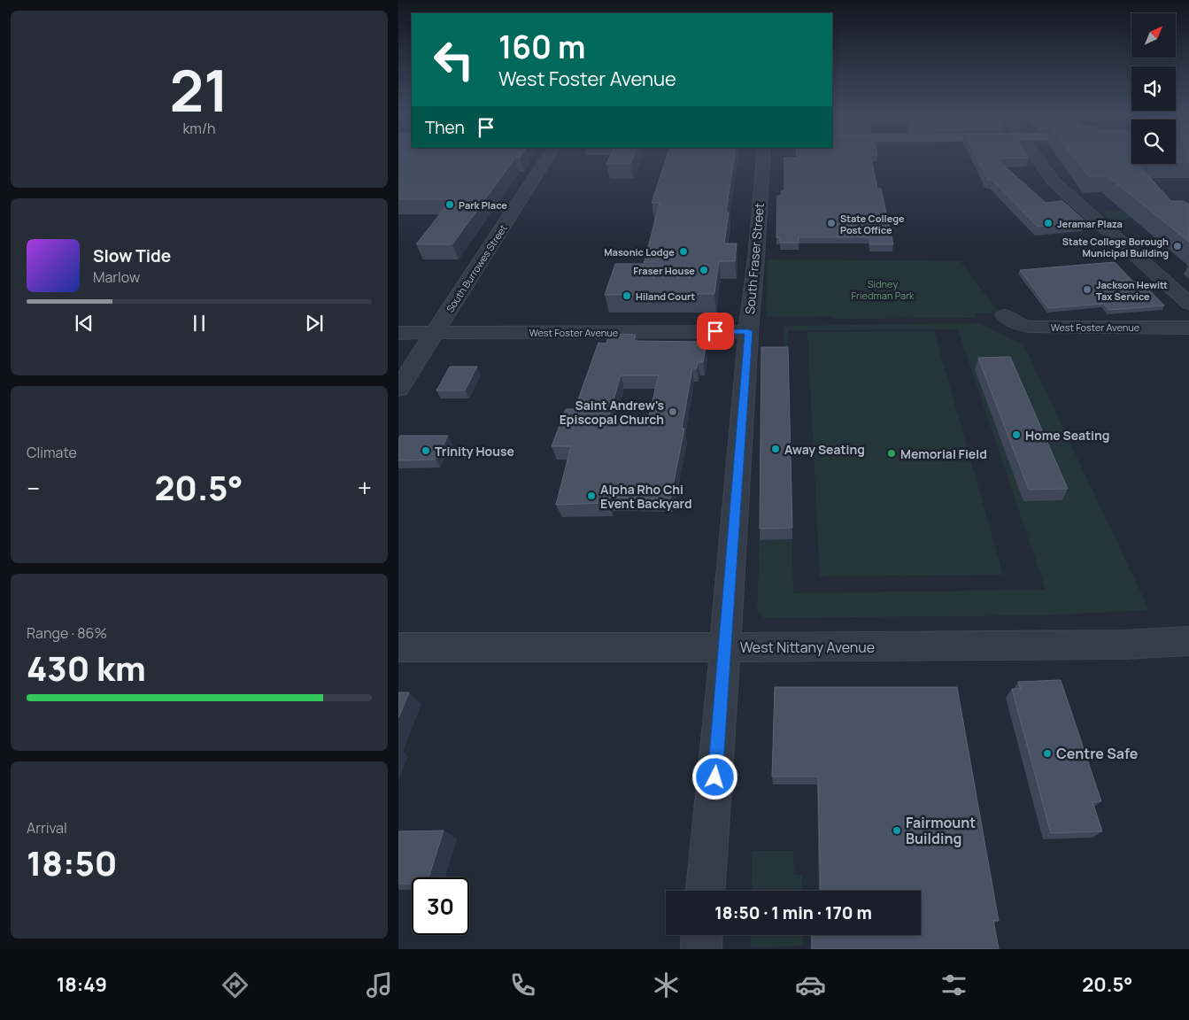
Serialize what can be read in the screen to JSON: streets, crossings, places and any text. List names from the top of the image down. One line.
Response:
{"streets":{"street":["South Fraser Street","South Burrowes Street","West Foster Avenue","West Nittany Avenue"]},"crossings":[["South Fraser Street","West Foster Avenue"],["South Fraser Street","West Nittany Avenue"],["South Burrowes Street","West Foster Avenue"]],"parks":["Sidney Friedman Park"],"places":["Park Place","State College Post Office","Jeramar Plaza","State College Borough Municipal Building","Masonic Lodge","Fraser House","Jackson Hewitt Tax Service","Hiland Court","Saint Andrew's Episcopal Church","Home Seating","Away Seating","Trinity House","Memorial Field","Alpha Rho Chi Event Backyard","Centre Safe","Fairmount Building"],"north":"top right","page":{"tile":[["21","km/h"],"Climate",["Range · 86%","430 km"],["Arrival","18:50"]],"turn":["160 m","West Foster Avenue"],"then":"Then","song":["Slow Tide","Marlow"],"heat":["−","20.5°","+"],"limit":"30","trip":"18:50 · 1 min · 170 m","tabs":["18:49","20.5°"]}}
